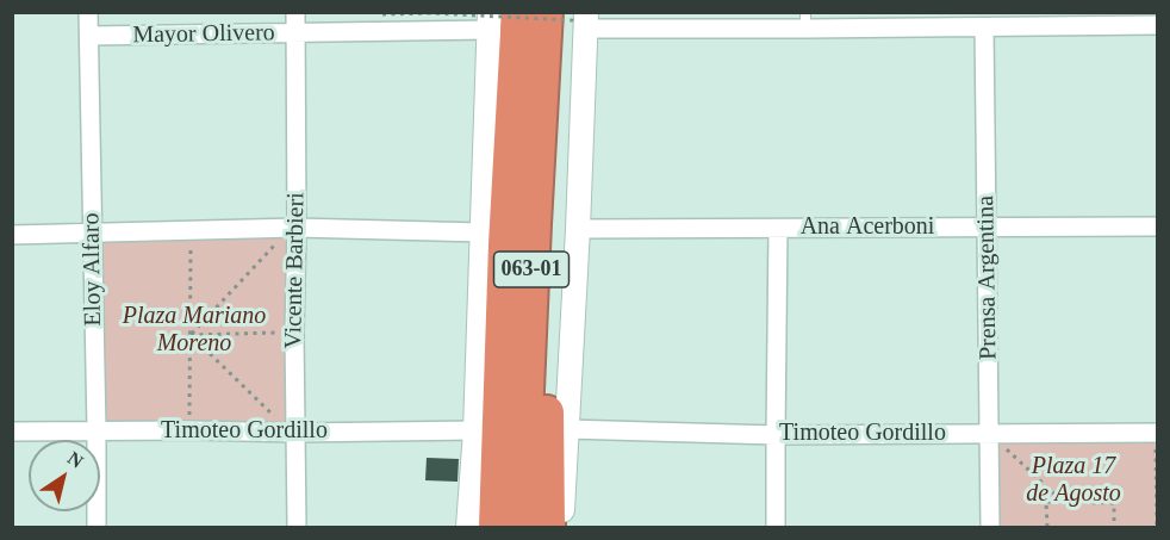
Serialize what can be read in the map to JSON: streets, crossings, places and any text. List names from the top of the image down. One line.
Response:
{"streets":{"highway":["063-01"],"street":["Mayor Olivero","Ana Acerboni","Eloy Alfaro","Vicente Barbieri","Prensa Argentina","Timoteo Gordillo"]},"crossings":[["Mayor Olivero","Eloy Alfaro"],["Mayor Olivero","063-01"],["Mayor Olivero","Vicente Barbieri"],["Ana Acerboni","Prensa Argentina"],["Eloy Alfaro","Timoteo Gordillo"],["Vicente Barbieri","Timoteo Gordillo"],["Prensa Argentina","Timoteo Gordillo"]],"parks":["Plaza Mariano Moreno","Plaza 17 de Agosto"],"north":"top right"}
